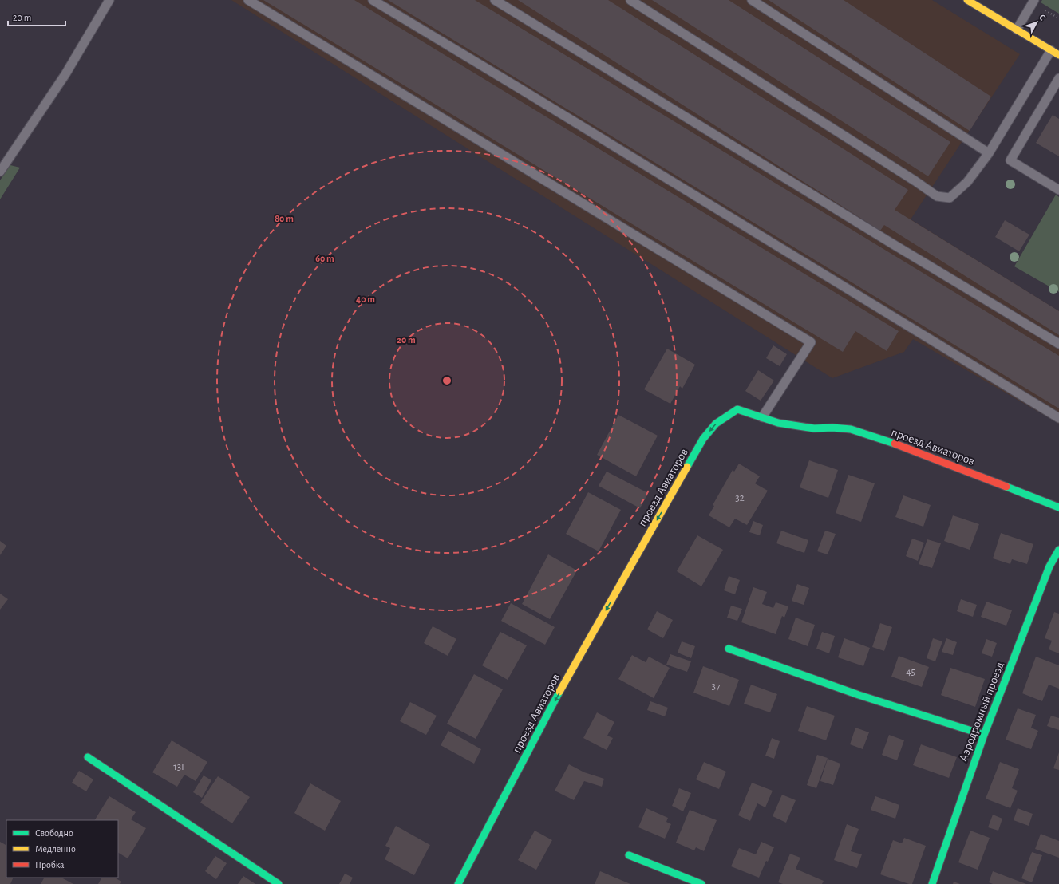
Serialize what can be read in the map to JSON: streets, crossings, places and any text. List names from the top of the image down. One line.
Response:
{"streets":{"street":["проезд Авиаторов","Аэродромный проезд"]},"one_way":["проезд Авиаторов"],"house_numbers":["32","45","37","13Г"],"legend":["Свободно","Медленно","Пробка"],"scale_bar":"20 m","north":"top right","rings":["80 m","60 m","40 m","20 m"]}
